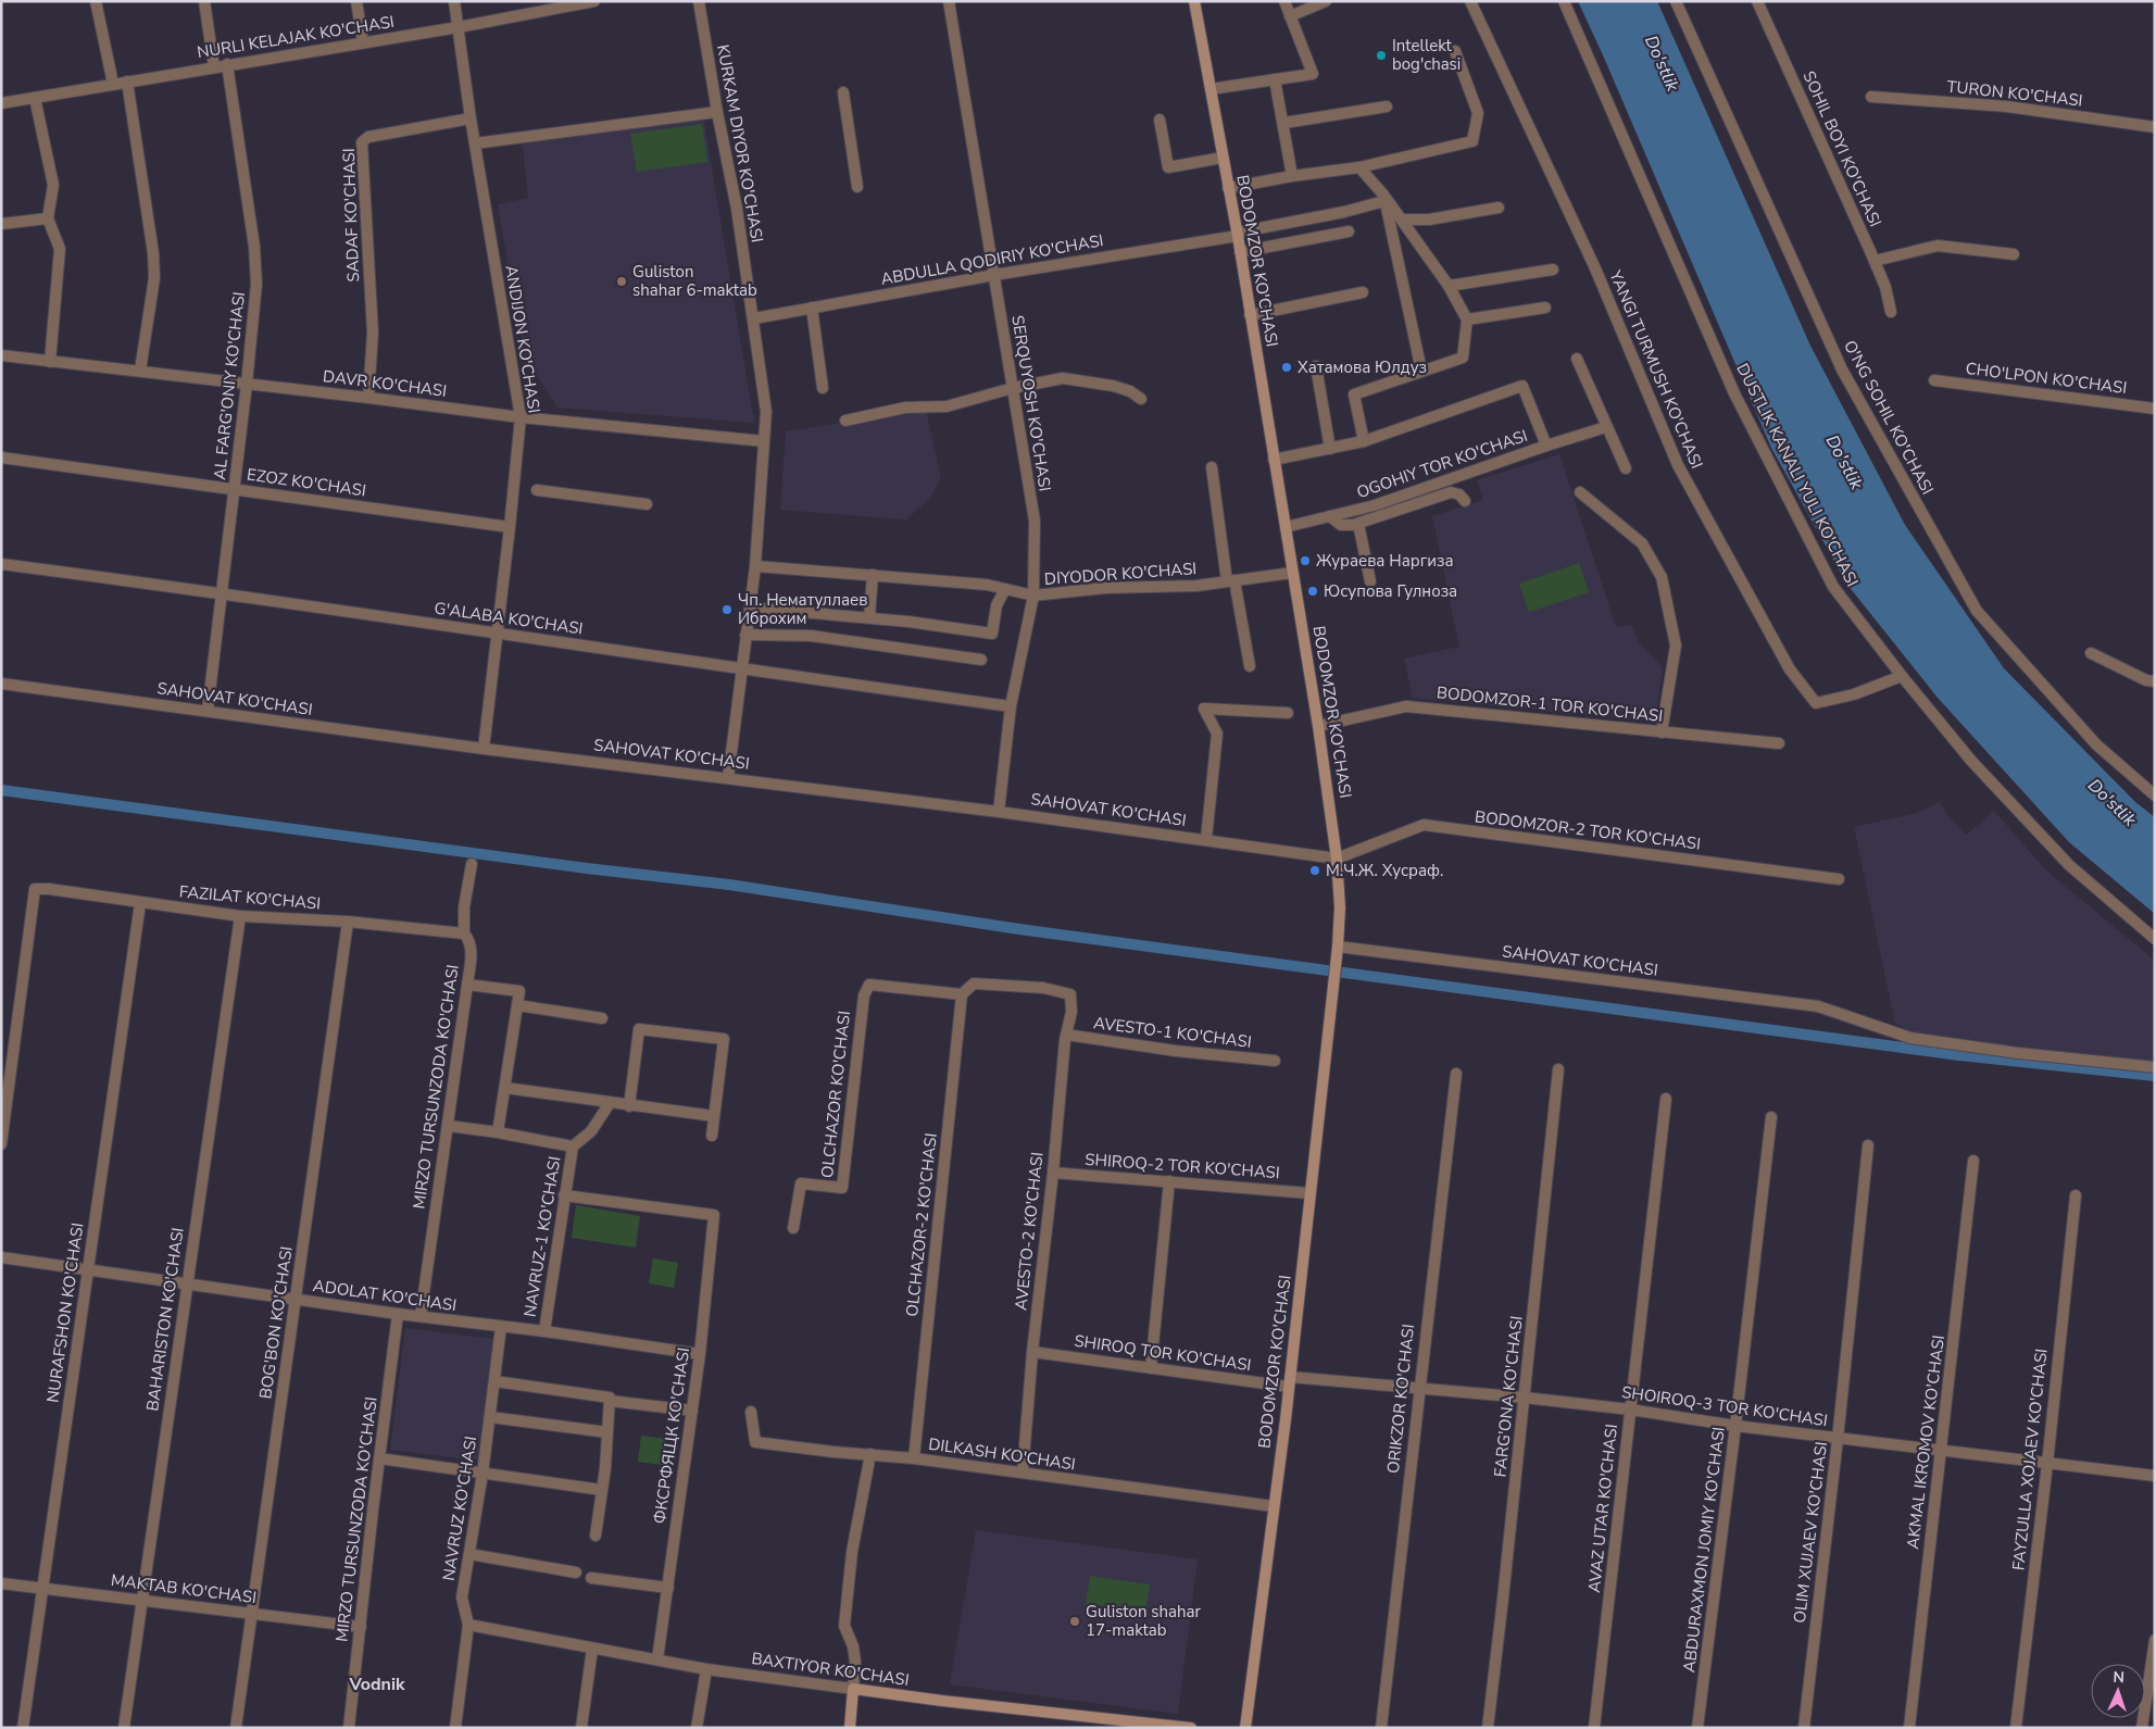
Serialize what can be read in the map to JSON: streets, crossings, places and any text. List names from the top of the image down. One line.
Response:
{"streets":{"street":["NURLI KELAJAK KO'CHASI","TURON KO'CHASI","KURKAM DIYOR KO'CHASI","SOHIL BOYI KO'CHASI","SADAF KO'CHASI","ABDULLA QODIRIY KO'CHASI","BODOMZOR KO'CHASI","ANDIJON KO'CHASI","YANGI TURMUSH KO'CHASI","CHO'LPON KO'CHASI","DAVR KO'CHASI","AL FARG'ONIY KO'CHASI","SERQUYOSH KO'CHASI","O'NG SOHIL KO'CHASI","OGOHIY TOR KO'CHASI","DUSTLIK KANALI YULI KO'CHASI","EZOZ KO'CHASI","DIYODOR KO'CHASI","G'ALABA KO'CHASI","SAHOVAT KO'CHASI","BODOMZOR-1 TOR KO'CHASI","BODOMZOR-2 TOR KO'CHASI","FAZILAT KO'CHASI","AVESTO-1 KO'CHASI","MIRZO TURSUNZODA KO'CHASI","OLCHAZOR KO'CHASI","SHIROQ-2 TOR KO'CHASI","OLCHAZOR-2 KO'CHASI","AVESTO-2 KO'CHASI","NAVRUZ-1 KO'CHASI","ADOLAT KO'CHASI","NURAFSHON KO'CHASI","BAHARISTON KO'CHASI","BOG'BON KO'CHASI","SHIROQ TOR KO'CHASI","FARG'ONA KO'CHASI","ORIKZOR KO'CHASI","SHOIROQ-3 TOR KO'CHASI","ФКСРФЯЩК KO'CHASI","AKMAL IKROMOV KO'CHASI","DILKASH KO'CHASI","FAYZULLA XOJAEV KO'CHASI","NAVRUZ KO'CHASI","AVAZ UTAR KO'CHASI","OLIM XUJAEV KO'CHASI","ABDURAXMON JOMIY KO'CHASI","MAKTAB KO'CHASI","BAXTIYOR KO'CHASI"]},"crossings":[["NURLI KELAJAK KO'CHASI","ANDIJON KO'CHASI"],["NURLI KELAJAK KO'CHASI","AL FARG'ONIY KO'CHASI"],["KURKAM DIYOR KO'CHASI","ABDULLA QODIRIY KO'CHASI"],["KURKAM DIYOR KO'CHASI","DAVR KO'CHASI"],["KURKAM DIYOR KO'CHASI","DIYODOR KO'CHASI"],["KURKAM DIYOR KO'CHASI","G'ALABA KO'CHASI"],["KURKAM DIYOR KO'CHASI","SAHOVAT KO'CHASI"],["SADAF KO'CHASI","ANDIJON KO'CHASI"],["SADAF KO'CHASI","DAVR KO'CHASI"],["ABDULLA QODIRIY KO'CHASI","BODOMZOR KO'CHASI"],["ABDULLA QODIRIY KO'CHASI","SERQUYOSH KO'CHASI"],["BODOMZOR KO'CHASI","OGOHIY TOR KO'CHASI"],["BODOMZOR KO'CHASI","DIYODOR KO'CHASI"],["BODOMZOR KO'CHASI","SAHOVAT KO'CHASI"],["BODOMZOR KO'CHASI","BODOMZOR-1 TOR KO'CHASI"],["BODOMZOR KO'CHASI","BODOMZOR-2 TOR KO'CHASI"],["BODOMZOR KO'CHASI","SHIROQ-2 TOR KO'CHASI"],["BODOMZOR KO'CHASI","SHIROQ TOR KO'CHASI"],["BODOMZOR KO'CHASI","SHOIROQ-3 TOR KO'CHASI"],["BODOMZOR KO'CHASI","DILKASH KO'CHASI"],["ANDIJON KO'CHASI","DAVR KO'CHASI"],["ANDIJON KO'CHASI","EZOZ KO'CHASI"],["ANDIJON KO'CHASI","G'ALABA KO'CHASI"],["ANDIJON KO'CHASI","SAHOVAT KO'CHASI"],["YANGI TURMUSH KO'CHASI","DUSTLIK KANALI YULI KO'CHASI"],["DAVR KO'CHASI","AL FARG'ONIY KO'CHASI"],["AL FARG'ONIY KO'CHASI","EZOZ KO'CHASI"],["AL FARG'ONIY KO'CHASI","G'ALABA KO'CHASI"],["AL FARG'ONIY KO'CHASI","SAHOVAT KO'CHASI"],["SERQUYOSH KO'CHASI","DIYODOR KO'CHASI"],["SERQUYOSH KO'CHASI","G'ALABA KO'CHASI"],["SERQUYOSH KO'CHASI","SAHOVAT KO'CHASI"],["SAHOVAT KO'CHASI","BODOMZOR-2 TOR KO'CHASI"],["FAZILAT KO'CHASI","MIRZO TURSUNZODA KO'CHASI"],["FAZILAT KO'CHASI","NURAFSHON KO'CHASI"],["FAZILAT KO'CHASI","BAHARISTON KO'CHASI"],["FAZILAT KO'CHASI","BOG'BON KO'CHASI"],["AVESTO-1 KO'CHASI","AVESTO-2 KO'CHASI"],["MIRZO TURSUNZODA KO'CHASI","ADOLAT KO'CHASI"],["MIRZO TURSUNZODA KO'CHASI","MAKTAB KO'CHASI"],["OLCHAZOR KO'CHASI","OLCHAZOR-2 KO'CHASI"],["OLCHAZOR KO'CHASI","AVESTO-2 KO'CHASI"],["SHIROQ-2 TOR KO'CHASI","AVESTO-2 KO'CHASI"],["OLCHAZOR-2 KO'CHASI","AVESTO-2 KO'CHASI"],["OLCHAZOR-2 KO'CHASI","DILKASH KO'CHASI"],["AVESTO-2 KO'CHASI","SHIROQ TOR KO'CHASI"],["AVESTO-2 KO'CHASI","DILKASH KO'CHASI"],["NAVRUZ-1 KO'CHASI","ADOLAT KO'CHASI"],["NAVRUZ-1 KO'CHASI","ФКСРФЯЩК KO'CHASI"],["ADOLAT KO'CHASI","NURAFSHON KO'CHASI"],["ADOLAT KO'CHASI","BAHARISTON KO'CHASI"],["ADOLAT KO'CHASI","BOG'BON KO'CHASI"],["ADOLAT KO'CHASI","ФКСРФЯЩК KO'CHASI"],["ADOLAT KO'CHASI","NAVRUZ KO'CHASI"],["NURAFSHON KO'CHASI","MAKTAB KO'CHASI"],["BAHARISTON KO'CHASI","MAKTAB KO'CHASI"],["BOG'BON KO'CHASI","MAKTAB KO'CHASI"],["SHIROQ TOR KO'CHASI","SHOIROQ-3 TOR KO'CHASI"],["FARG'ONA KO'CHASI","SHOIROQ-3 TOR KO'CHASI"],["ORIKZOR KO'CHASI","SHOIROQ-3 TOR KO'CHASI"],["SHOIROQ-3 TOR KO'CHASI","AKMAL IKROMOV KO'CHASI"],["SHOIROQ-3 TOR KO'CHASI","FAYZULLA XOJAEV KO'CHASI"],["SHOIROQ-3 TOR KO'CHASI","AVAZ UTAR KO'CHASI"],["SHOIROQ-3 TOR KO'CHASI","OLIM XUJAEV KO'CHASI"],["SHOIROQ-3 TOR KO'CHASI","ABDURAXMON JOMIY KO'CHASI"],["ФКСРФЯЩК KO'CHASI","BAXTIYOR KO'CHASI"],["NAVRUZ KO'CHASI","BAXTIYOR KO'CHASI"]],"districts":["Vodnik"],"water":["Do'stlik"],"places":["Intellekt bog'chasi","Guliston shahar 6-maktab","Хатамова Юлдуз","Жураева Наргиза","Юсупова Гулноза","Чп. Нематуллаев Иброхим","М.Ч.Ж. Хусраф.","Guliston shahar 17-maktab"],"north":"top"}
